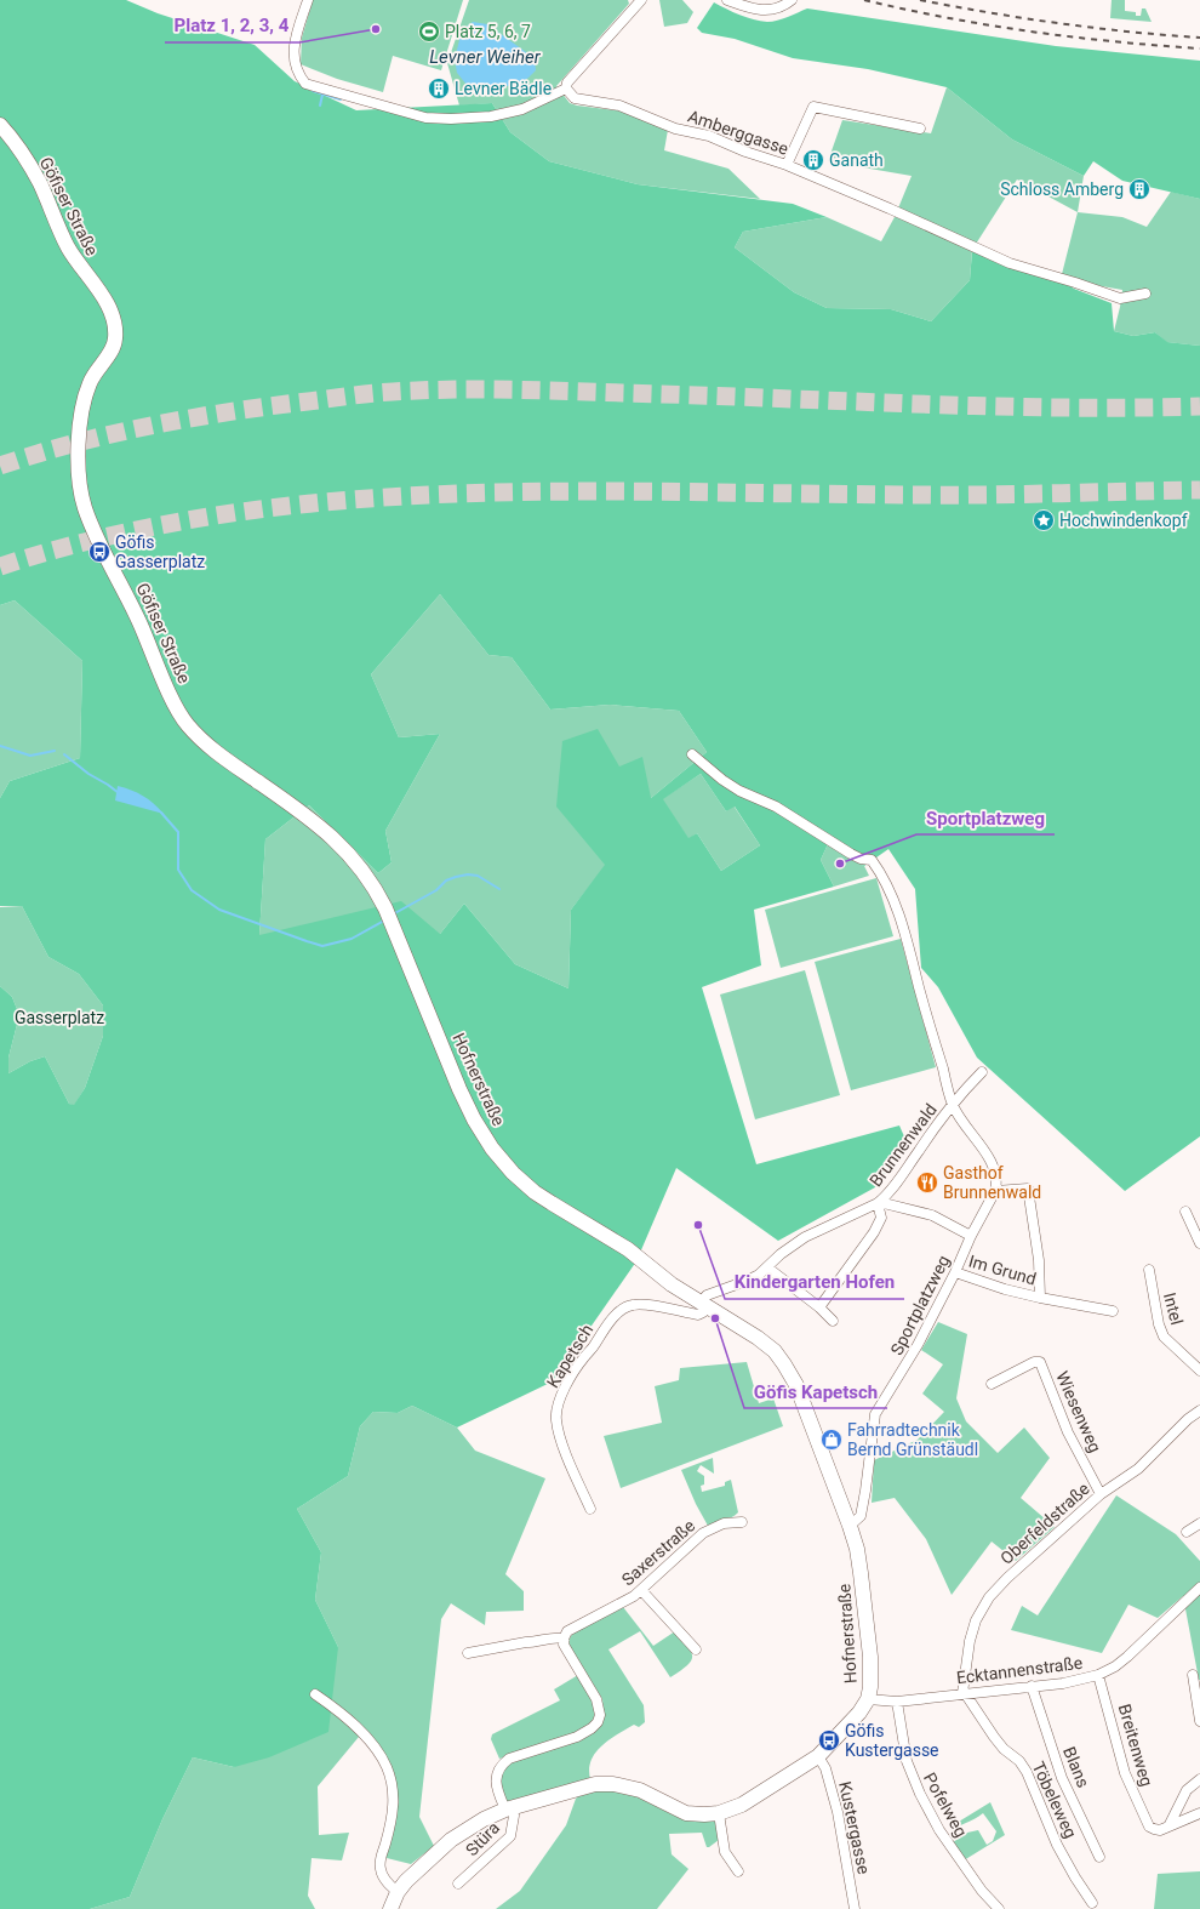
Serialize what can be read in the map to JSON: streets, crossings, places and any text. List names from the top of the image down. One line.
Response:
{"streets":{"main road":["Göfiser Straße","Hofnerstraße"],"street":["Amberggasse","Brunnenwald","Im Grund","Sportplatzweg","Intel","Kapetsch","Wiesenweg","Oberfeldstraße","Saxerstraße","Ecktannenstraße","Breitenweg","Blans","Töbeleweg","Pofelweg","Kustergasse","Stüra"]},"crossings":[["Göfiser Straße","Hofnerstraße"],["Hofnerstraße","Brunnenwald"],["Hofnerstraße","Sportplatzweg"],["Hofnerstraße","Kapetsch"],["Hofnerstraße","Ecktannenstraße"],["Hofnerstraße","Kustergasse"],["Hofnerstraße","Stüra"],["Brunnenwald","Sportplatzweg"],["Brunnenwald","Kapetsch"],["Im Grund","Sportplatzweg"],["Wiesenweg","Oberfeldstraße"],["Oberfeldstraße","Ecktannenstraße"],["Oberfeldstraße","Töbeleweg"],["Ecktannenstraße","Breitenweg"],["Ecktannenstraße","Blans"],["Ecktannenstraße","Töbeleweg"],["Ecktannenstraße","Pofelweg"]],"water":["Levner Weiher"],"parks":["Gasserplatz"],"places":{"other":["Platz 1, 2, 3, 4","Sportplatzweg","Kindergarten Hofen","Göfis Kapetsch"],"sports":["Platz 5, 6, 7"],"building":["Levner Bädle","Ganath","Schloss Amberg"],"place":["Hochwindenkopf"],"bus stop":["Göfis Gasserplatz","Göfis Kustergasse"],"restaurant":["Gasthof Brunnenwald"],"shop":["Fahrradtechnik Bernd Grünstäudl"]}}
